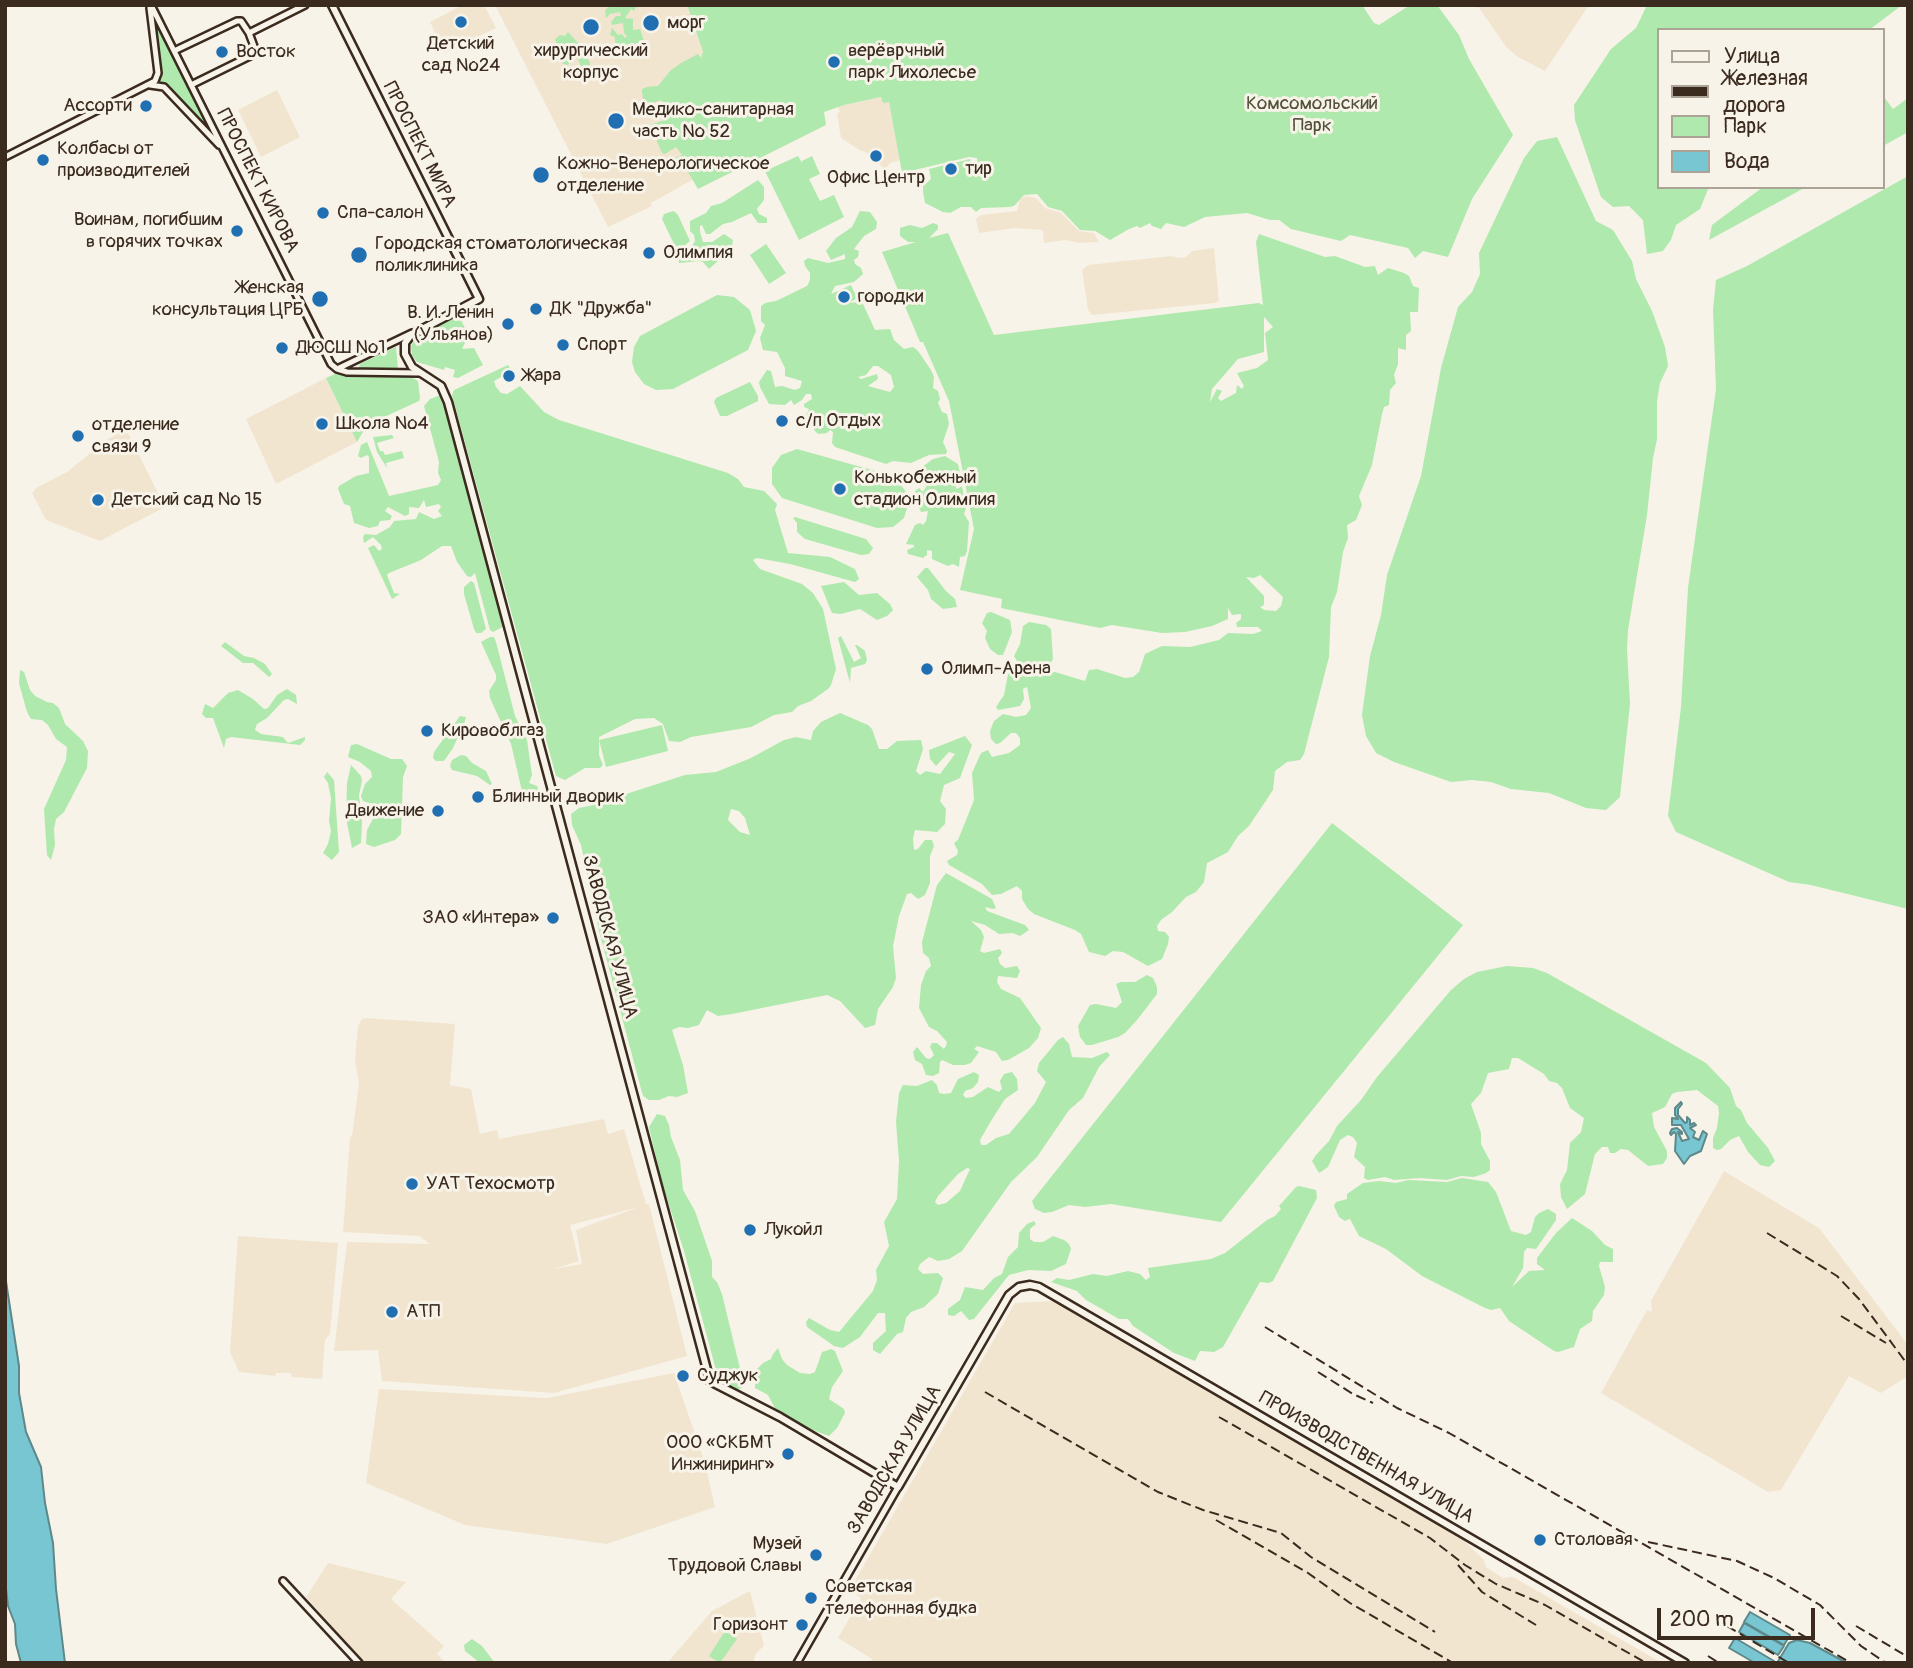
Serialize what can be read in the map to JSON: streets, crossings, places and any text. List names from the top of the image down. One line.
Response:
{"streets":{"main road":["ПРОСПЕКТ МИРА","ЗАВОДСКАЯ УЛИЦА","ПРОИЗВОДСТВЕННАЯ УЛИЦА"],"street":["ПРОСПЕКТ КИРОВА"]},"crossings":[["ЗАВОДСКАЯ УЛИЦА","ПРОИЗВОДСТВЕННАЯ УЛИЦА"]],"parks":["Комсомольский Парк"],"places":["Детский сад №24","морг","хирургический корпус","Восток","верёврчный парк Лихолесье","Ассорти","Медико-санитарная часть № 52","Офис Центр","Колбасы от производителей","тир","Кожно-Венерологическое отделение","Спа-салон","Воинам, погибшим в горячих точках","Олимпия","Городская стоматологическая поликлиника","городки","Женская консультация ЦРБ","ДК \"Дружба\"","В. И. Ленин (Ульянов)","Спорт","ДЮСШ №1","Жара","с/п Отдых","Школа №4","отделение связи 9","Конькобежный стадион Олимпия","Детский сад № 15","Олимп-Арена","Кировоблгаз","Блинный дворик","Движение","ЗАО «Интера»","УАТ Техосмотр","Лукойл","АТП","Суджук","ООО «СКБМТ Инжиниринг»","Cтоловая","Музей Трудовой Славы","Советская телефонная будка","Горизонт"],"legend":["Улица","Железная дорога","Парк","Вода"],"scale_bar":"200 m"}
